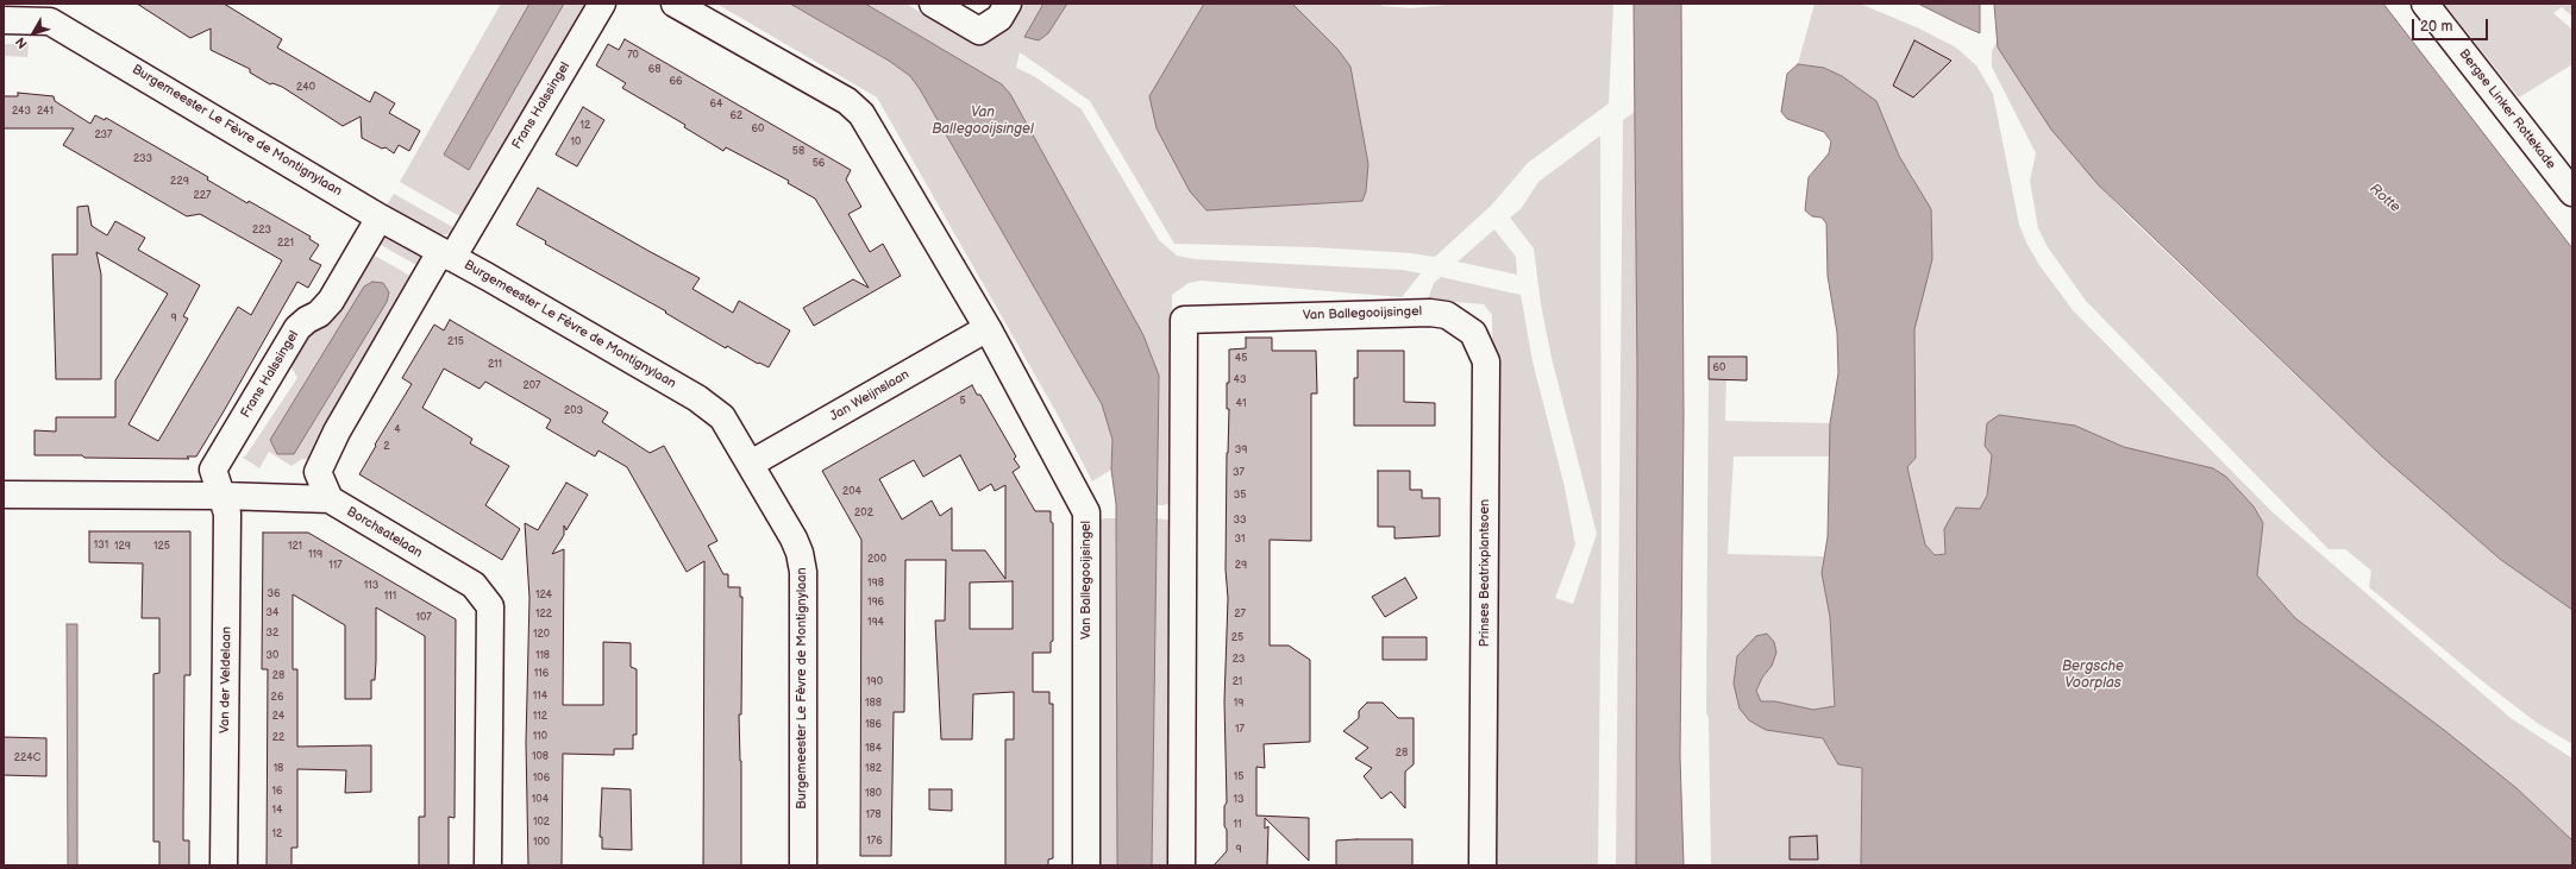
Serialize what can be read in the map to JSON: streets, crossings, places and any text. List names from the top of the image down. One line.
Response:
{"streets":{"street":["Frans Halssingel","Bergse Linker Rottekade","Burgemeester Le Fèvre de Montignylaan","Van Ballegooijsingel","Jan Weijnslaan","Borchsatelaan","Prinses Beatrixplantsoen","Van der Veldelaan"]},"crossings":[["Frans Halssingel","Burgemeester Le Fèvre de Montignylaan"],["Frans Halssingel","Borchsatelaan"],["Frans Halssingel","Van der Veldelaan"],["Burgemeester Le Fèvre de Montignylaan","Jan Weijnslaan"],["Van Ballegooijsingel","Jan Weijnslaan"],["Van Ballegooijsingel","Prinses Beatrixplantsoen"],["Borchsatelaan","Van der Veldelaan"]],"water":["Van Ballegooijsingel","Rotte","Bergsche Voorplas"],"house_numbers":["70","68","66","240","64","243","241","62","12","60","237","10","58","233","56","229","227","223","221","9","215","45","211","60","43","207","5","41","203","4","2","39","37","204","35","202","33","31","131","129","125","121","119","200","117","29","198","113","36","124","111","196","34","122","27","107","194","32","120","25","30","118","23","116","28","190","21","114","26","188","19","24","112","186","17","110","22","184","28","108","224C","18","182","15","106","16","180","104","13","14","178","102","11","12","176","100","9"],"scale_bar":"20 m","north":"bottom left"}
